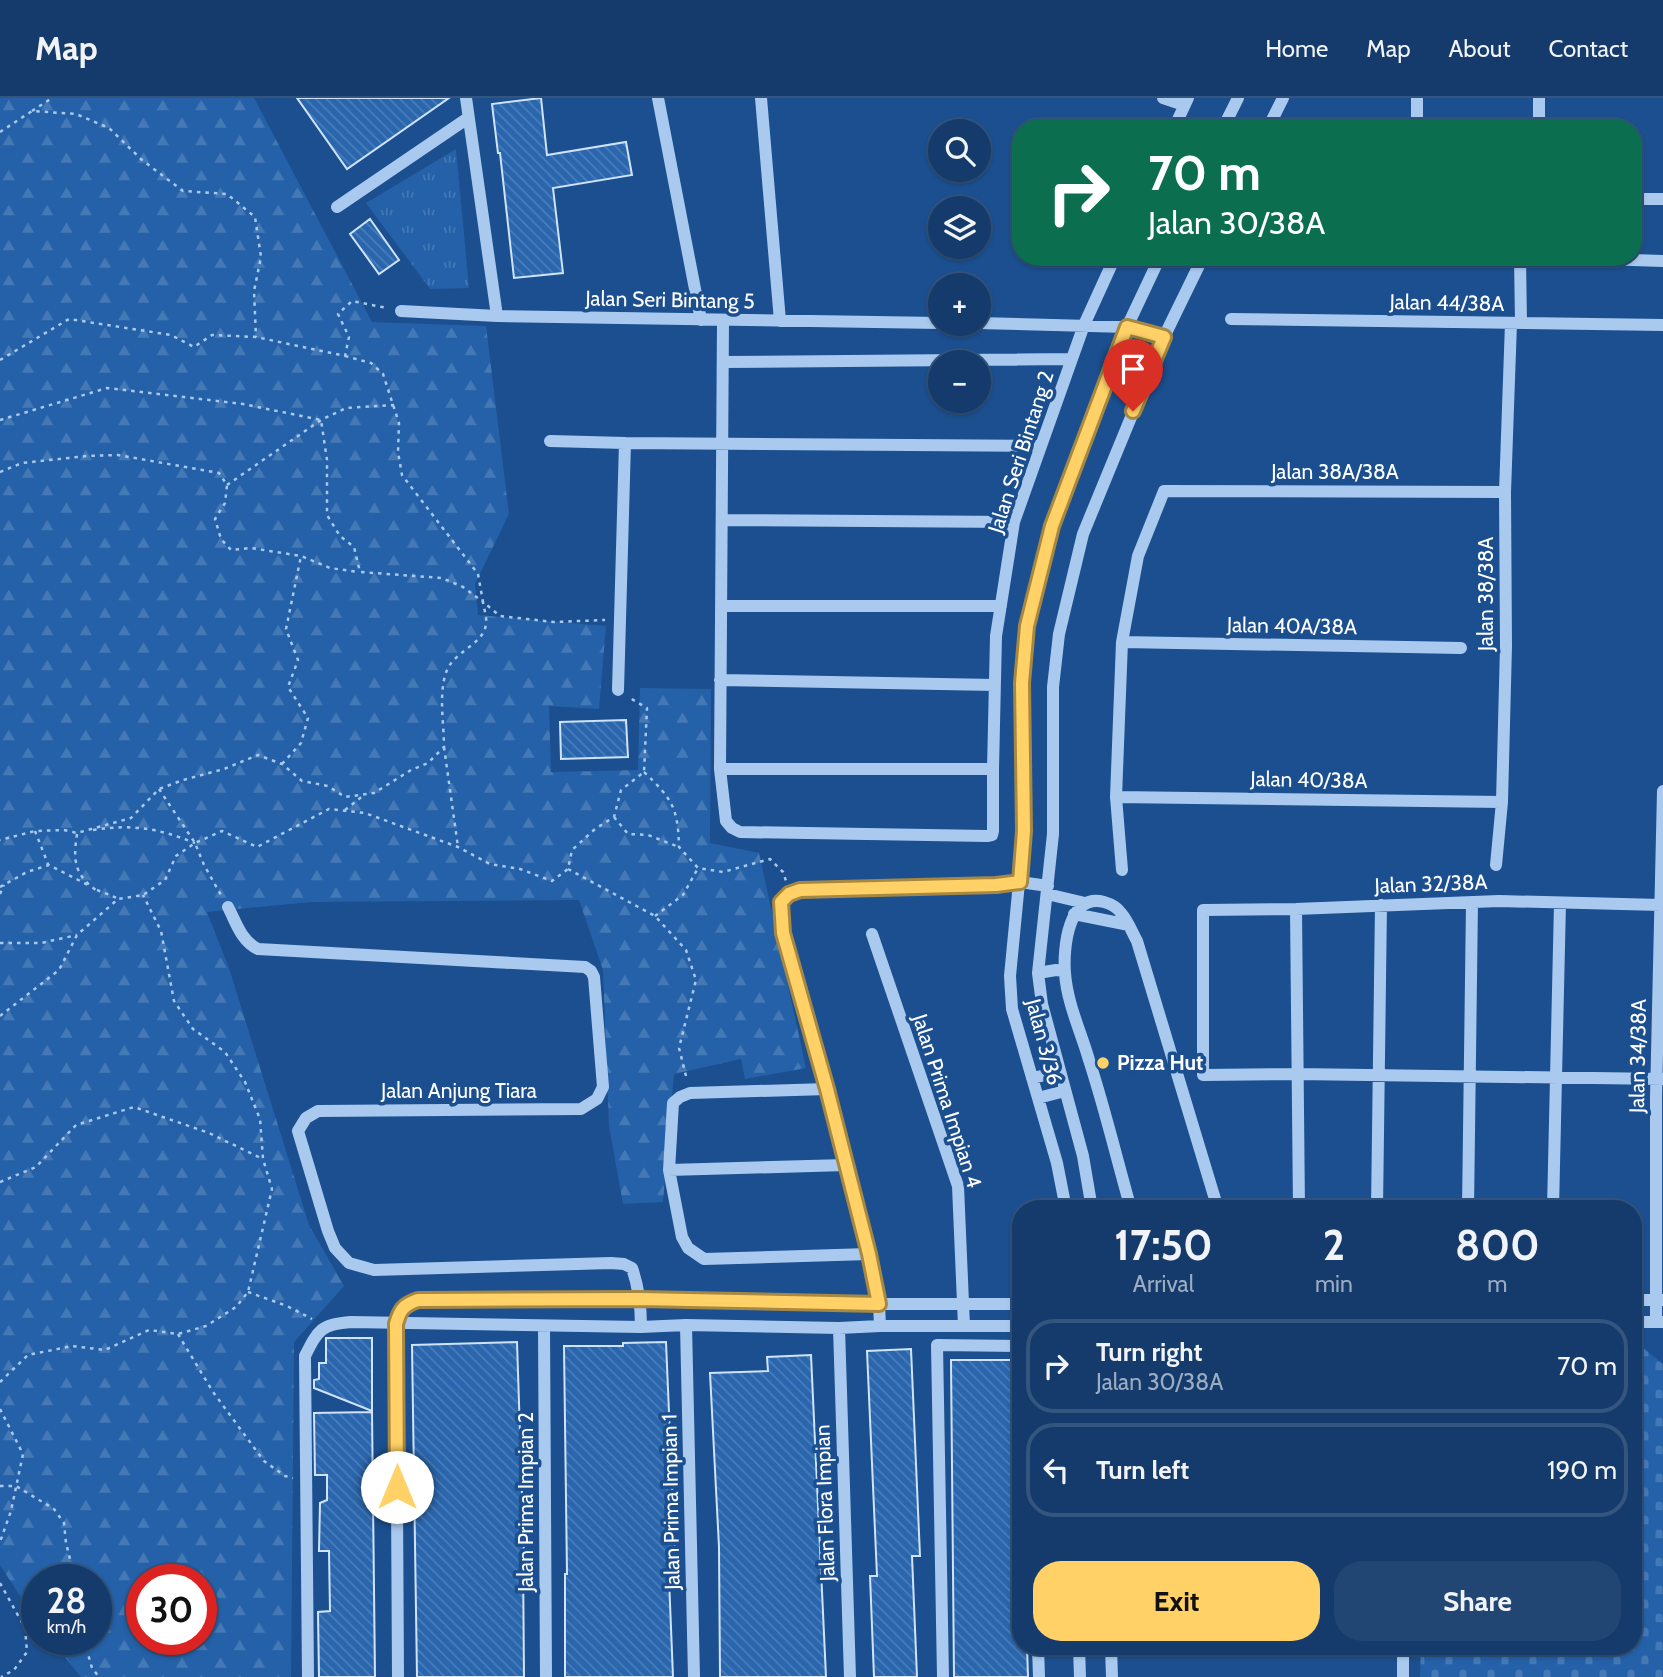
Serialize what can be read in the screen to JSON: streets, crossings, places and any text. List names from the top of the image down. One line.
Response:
{"streets":{"street":["Jalan Seri Bintang 5","Jalan 44/38A","Jalan Seri Bintang 2","Jalan 38A/38A","Jalan 38/38A","Jalan 40A/38A","Jalan 40/38A","Jalan 32/38A","Jalan 3/36","Jalan 34/38A","Jalan Anjung Tiara","Jalan Prima Impian 4","Jalan Prima Impian 2","Jalan Prima Impian 1","Jalan Flora Impian"]},"crossings":[["Jalan 44/38A","Jalan 38/38A"],["Jalan 38A/38A","Jalan 38/38A"],["Jalan 38A/38A","Jalan 40A/38A"],["Jalan 38/38A","Jalan 40/38A"],["Jalan 32/38A","Jalan 34/38A"]],"places":["Pizza Hut"],"page":{"header":"Map","nav":["Home","Map","About","Contact"],"map_buttons":["+","−"],"turn":["70 m","Jalan 30/38A"],"eta":["17:50","Arrival","2","min","800","m"],"list":[{"name":"Turn right","note":"Jalan 30/38A","value":"70 m"},{"name":"Turn left","value":"190 m"}],"buttons":["Exit","Share"],"speed":"28 km/h","limit":"30"}}
